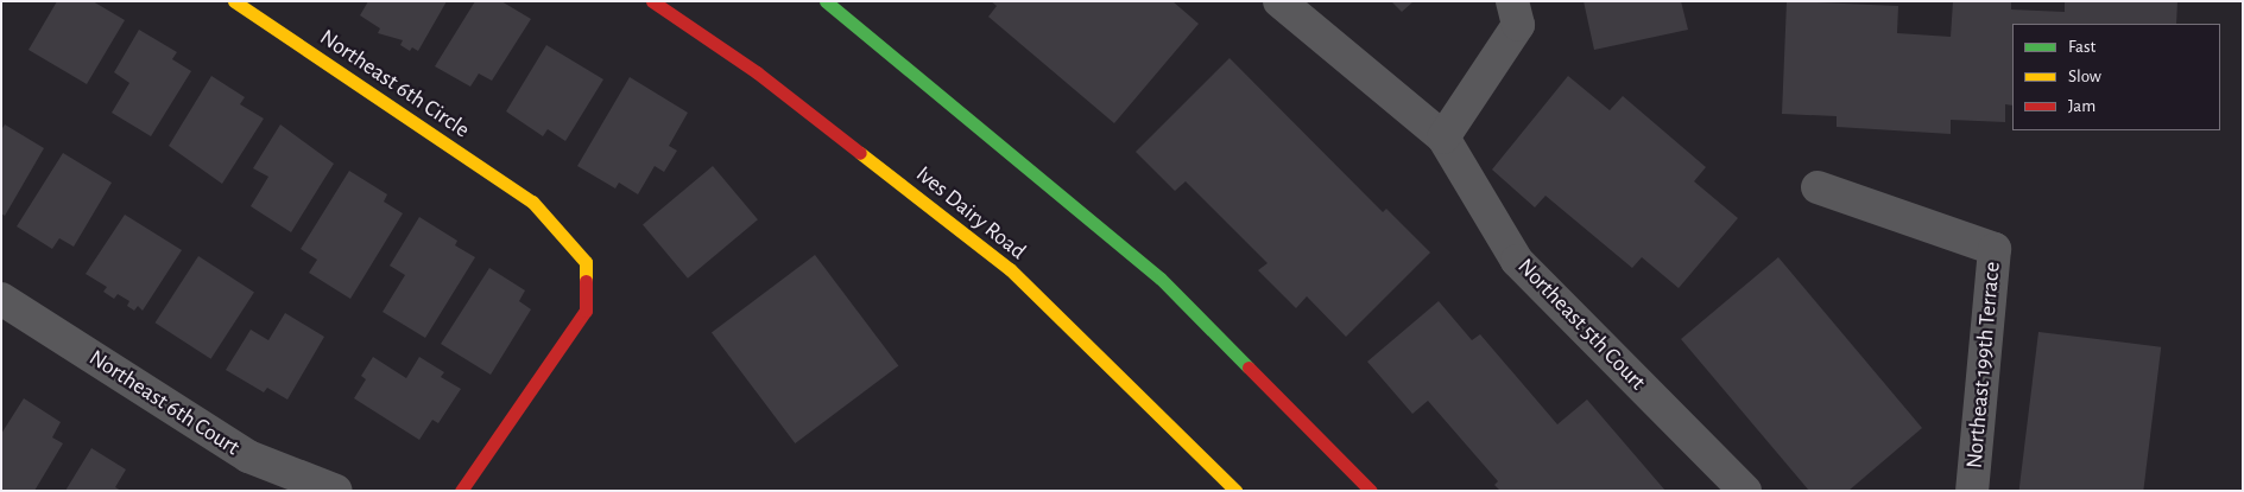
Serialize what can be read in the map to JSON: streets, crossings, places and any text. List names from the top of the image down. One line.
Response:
{"streets":{"main road":["Northeast 6th Circle","Ives Dairy Road"],"street":["Northeast 5th Court","Northeast 199th Terrace","Northeast 6th Court"]},"legend":["Fast","Slow","Jam"]}
